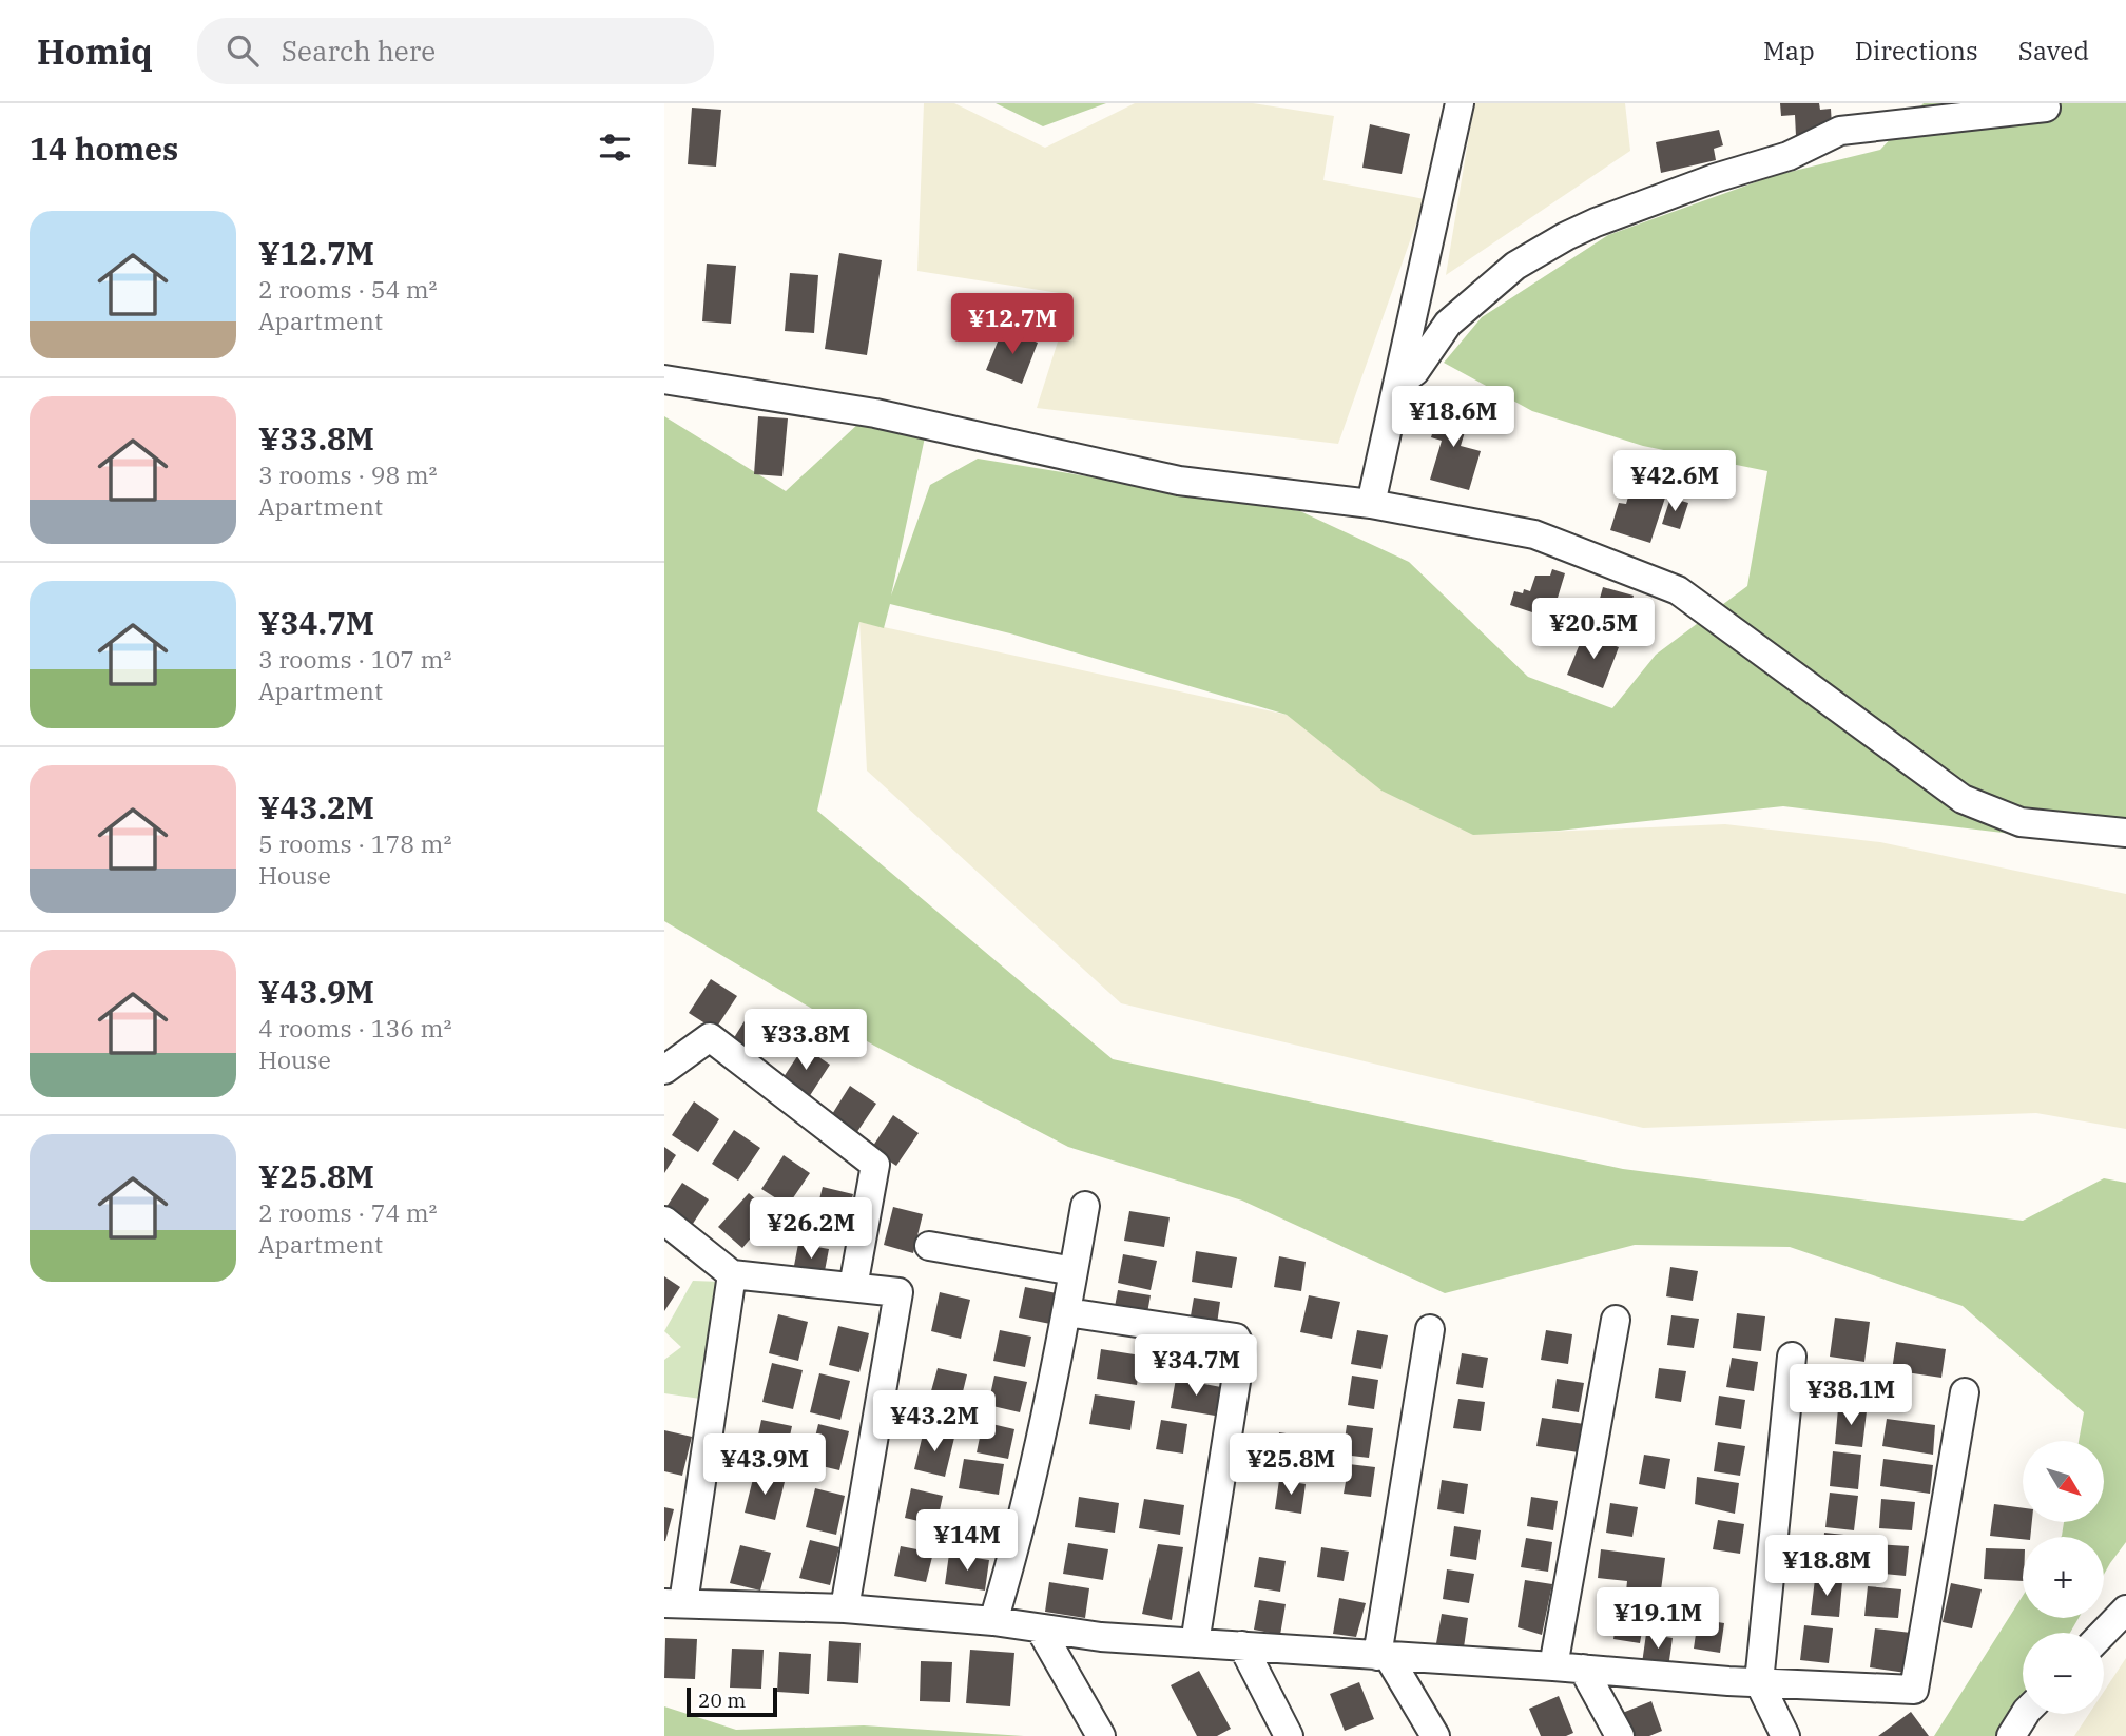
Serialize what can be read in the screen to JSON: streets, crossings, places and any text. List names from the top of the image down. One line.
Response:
{"scale_bar":"20 m","north":"bottom right","page":{"header":"Homiq","search":"Search here","nav":["Map","Directions","Saved"],"heading":"14 homes","list":[{"name":"¥12.7M","note":"2 rooms · 54 m² · Apartment"},{"name":"¥33.8M","note":"3 rooms · 98 m² · Apartment"},{"name":"¥34.7M","note":"3 rooms · 107 m² · Apartment"},{"name":"¥43.2M","note":"5 rooms · 178 m² · House"},{"name":"¥43.9M","note":"4 rooms · 136 m² · House"},{"name":"¥25.8M","note":"2 rooms · 74 m² · Apartment"}],"price":["¥12.7M","¥18.6M","¥42.6M","¥20.5M","¥33.8M","¥26.2M","¥34.7M","¥38.1M","¥43.2M","¥43.9M","¥25.8M","¥14M","¥18.8M","¥19.1M"],"map_buttons":["+","−"],"scale":"20 m"}}
